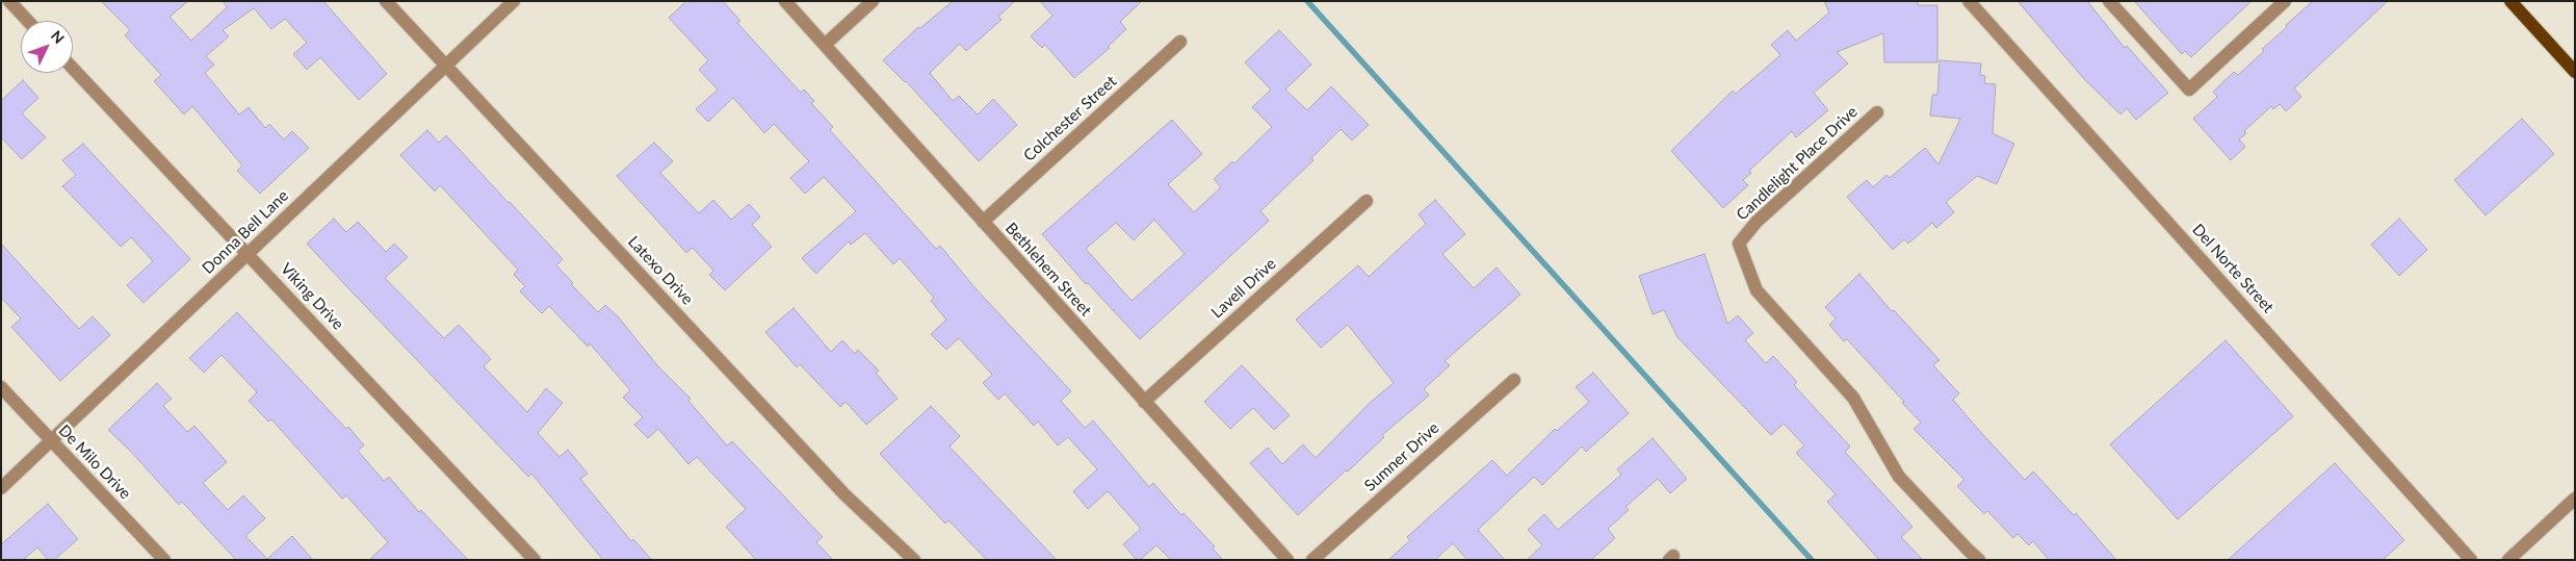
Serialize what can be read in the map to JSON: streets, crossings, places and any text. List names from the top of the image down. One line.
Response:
{"streets":{"street":["Colchester Street","Candlelight Place Drive","Donna Bell Lane","Del Norte Street","Bethlehem Street","Latexo Drive","Lavell Drive","Viking Drive","Sumner Drive","De Milo Drive"]},"crossings":[["Colchester Street","Bethlehem Street"],["Donna Bell Lane","Latexo Drive"],["Donna Bell Lane","Viking Drive"],["Donna Bell Lane","De Milo Drive"],["Bethlehem Street","Lavell Drive"]],"north":"top right"}
